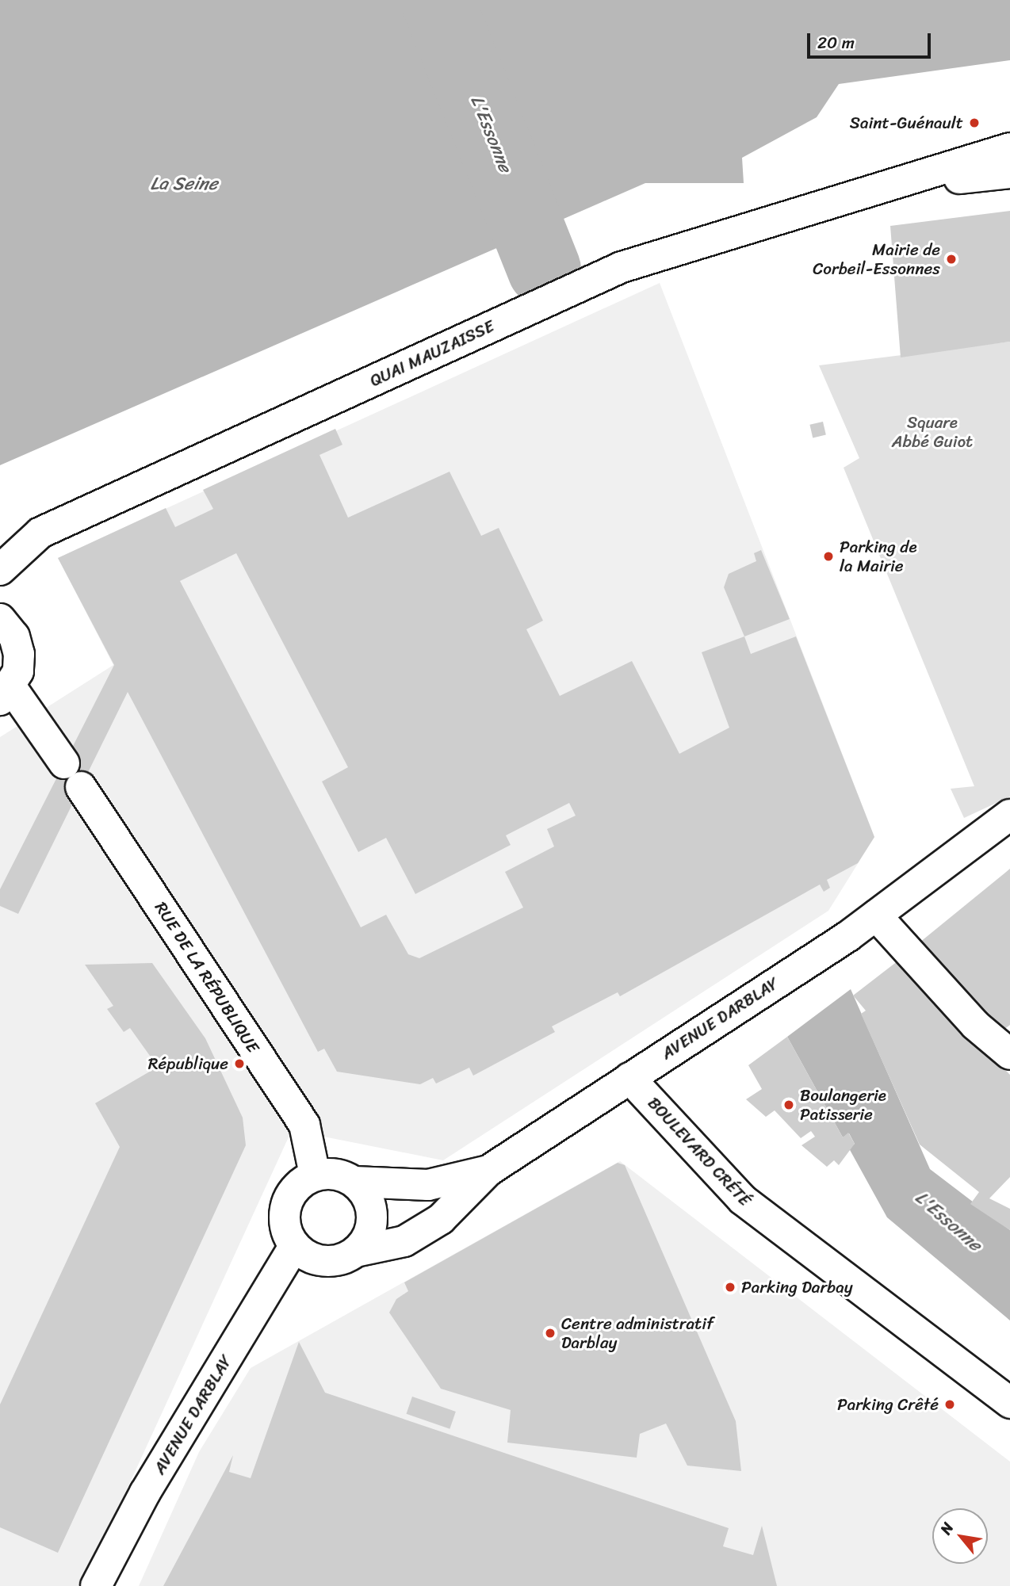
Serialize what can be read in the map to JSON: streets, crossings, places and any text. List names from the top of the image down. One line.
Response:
{"streets":{"main road":["QUAI MAUZAISSE","RUE DE LA RÉPUBLIQUE","AVENUE DARBLAY","BOULEVARD CRÉTÉ"]},"crossings":[["RUE DE LA RÉPUBLIQUE","AVENUE DARBLAY"],["AVENUE DARBLAY","BOULEVARD CRÉTÉ"]],"water":["L'Essonne","La Seine"],"parks":["Square Abbé Guiot"],"places":["Saint-Guénault","Mairie de Corbeil-Essonnes","Parking de la Mairie","République","Boulangerie Patisserie","Parking Darbay","Centre administratif Darblay","Parking Crêté"],"scale_bar":"20 m","north":"top left"}
